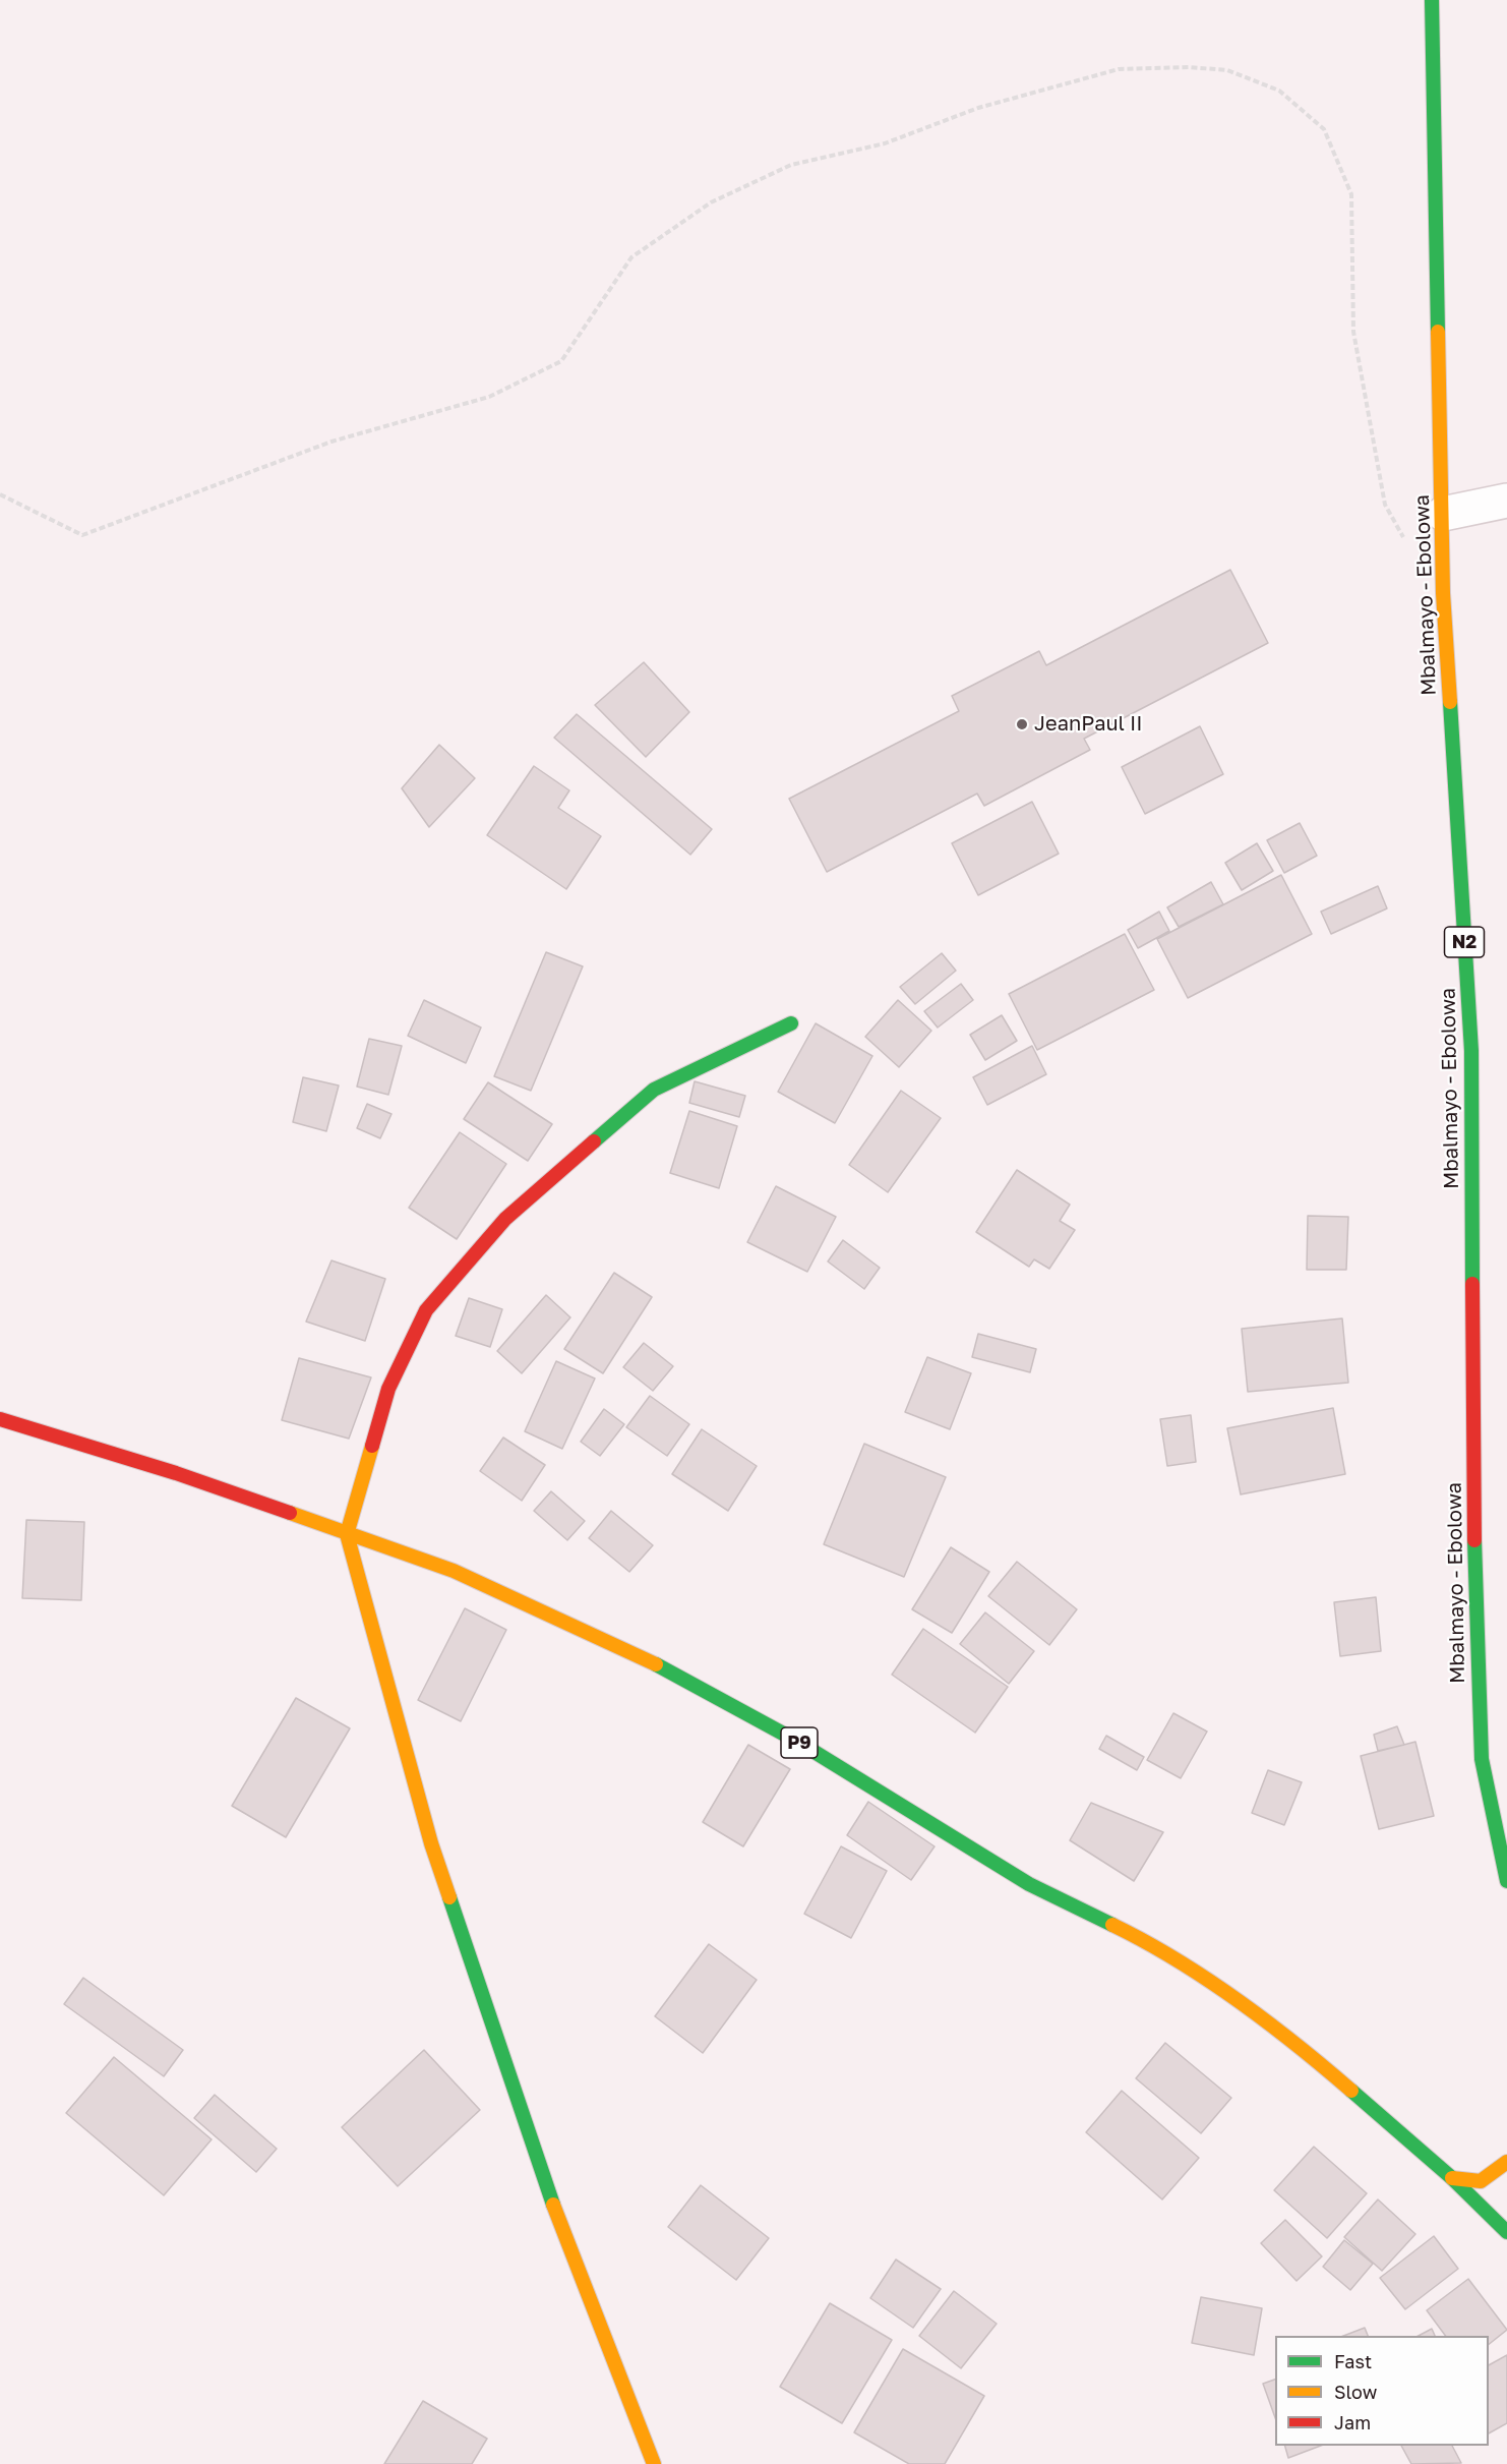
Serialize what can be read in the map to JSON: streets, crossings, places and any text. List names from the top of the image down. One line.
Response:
{"streets":{"main road":["Mbalmayo - Ebolowa","N2","P9"]},"places":["JeanPaul II"],"legend":["Fast","Slow","Jam"]}
